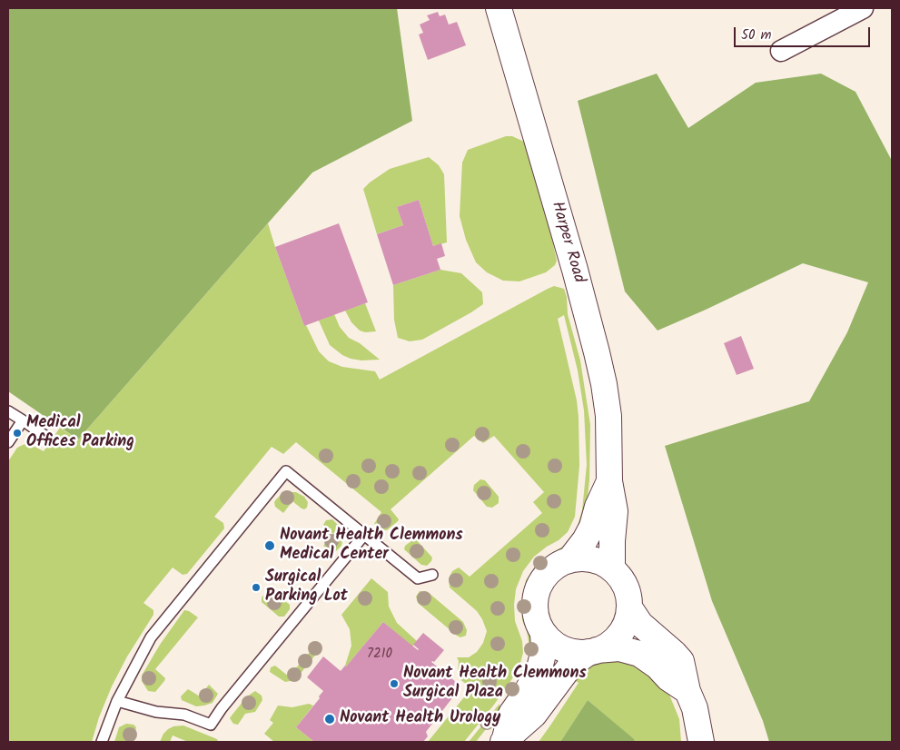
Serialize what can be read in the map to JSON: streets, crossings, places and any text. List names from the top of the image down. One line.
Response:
{"streets":{"main road":["Harper Road"]},"places":["Medical Offices Parking","Novant Health Clemmons Medical Center","Surgical Parking Lot","Novant Health Clemmons Surgical Plaza","Novant Health Urology"],"house_numbers":["7210"],"scale_bar":"50 m"}
